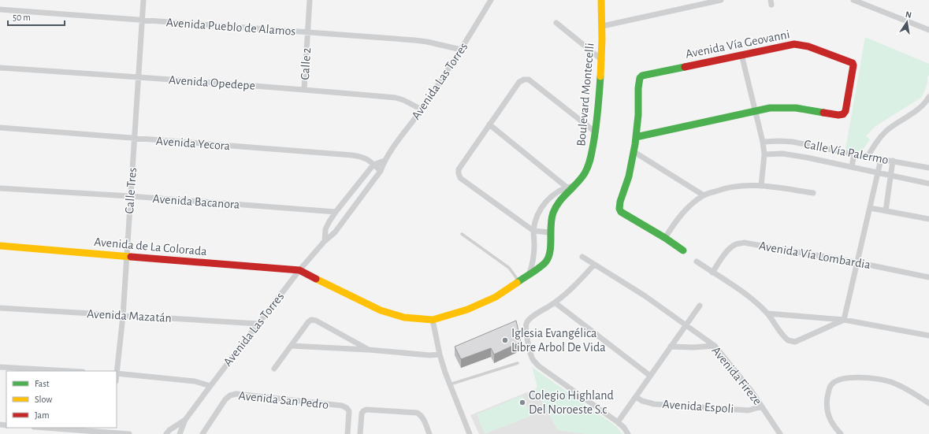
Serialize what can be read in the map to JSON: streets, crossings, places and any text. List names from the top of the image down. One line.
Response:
{"streets":{"street":["Avenida Pueblo de Alamos","Avenida Vía Geovanni","Calle 2","Avenida Las Torres","Avenida Opedepe","Boulevard Montecelli","Avenida Yecora","Calle Vía Palermo","Calle Tres","Avenida Bacanora","Avenida de La Colorada","Avenida Vía Lombardia","Avenida Mazatán","Avenida Fireze","Avenida San Pedro","Avenida Espoli"]},"crossings":[["Avenida Pueblo de Alamos","Calle 2"],["Avenida Pueblo de Alamos","Avenida Las Torres"],["Avenida Pueblo de Alamos","Calle Tres"],["Calle 2","Avenida Opedepe"],["Avenida Las Torres","Avenida Opedepe"],["Avenida Las Torres","Avenida Yecora"],["Avenida Las Torres","Avenida de La Colorada"],["Avenida Las Torres","Avenida Mazatán"],["Avenida Opedepe","Calle Tres"],["Avenida Yecora","Calle Tres"],["Calle Tres","Avenida Bacanora"],["Calle Tres","Avenida de La Colorada"],["Calle Tres","Avenida Mazatán"],["Avenida Fireze","Avenida Espoli"]],"places":["Iglesia Evangélica Libre Arbol De Vida","Colegio Highland Del Noroeste S.c"],"legend":["Fast","Slow","Jam"],"scale_bar":"50 m","north":"top"}
